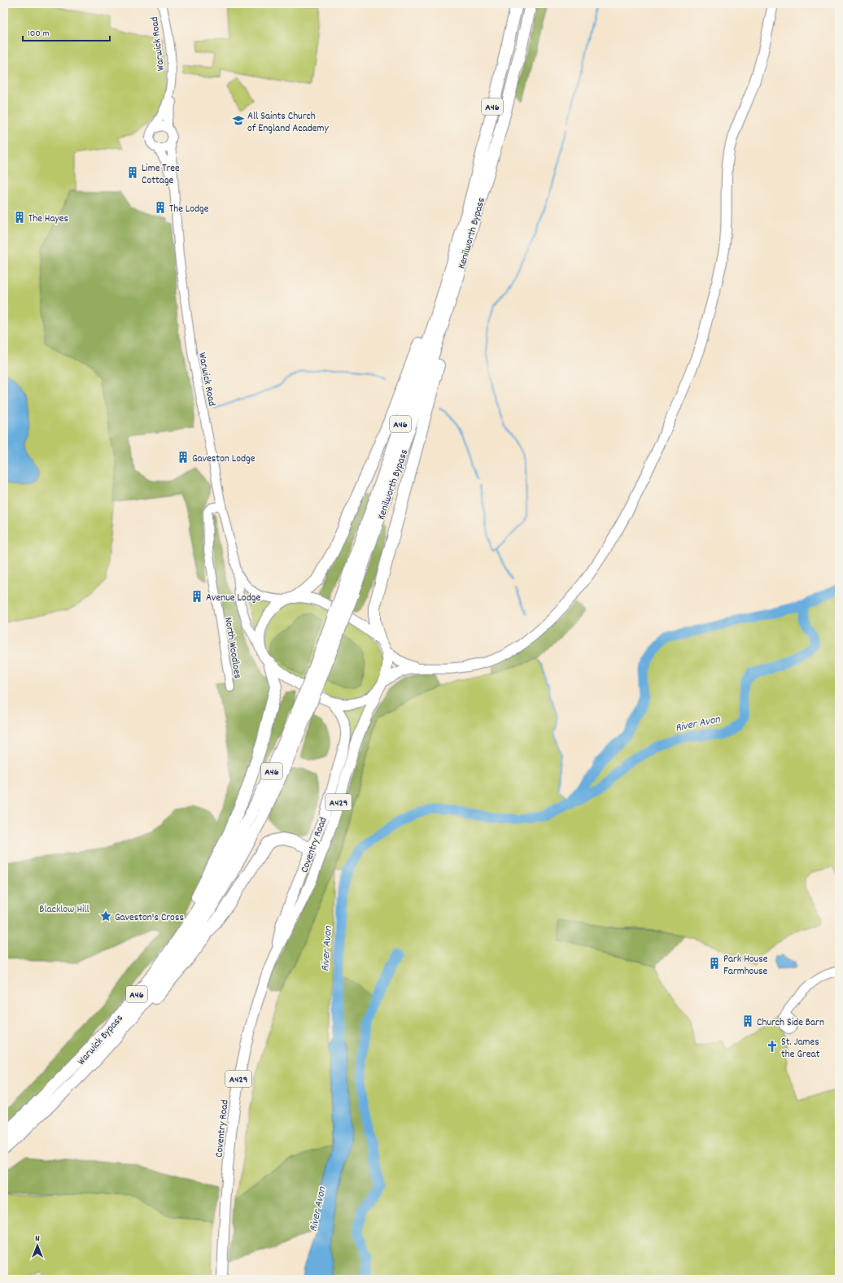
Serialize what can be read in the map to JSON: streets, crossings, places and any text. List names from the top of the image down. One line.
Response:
{"streets":{"highway":["A46","Kenilworth Bypass","Warwick Bypass"],"main road":["A429","Coventry Road"],"street":["Warwick Road","North Woodloes"]},"crossings":[["Warwick Road","North Woodloes"],["Warwick Road","Coventry Road"],["A46","Coventry Road"],["A46","Warwick Bypass"],["Kenilworth Bypass","Warwick Bypass"]],"water":["River Avon"],"parks":["Blacklow Hill"],"places":{"school or university":["All Saints Church of England Academy"],"building":["Lime Tree Cottage","The Lodge","The Hayes","Gaveston Lodge","Avenue Lodge","Park House Farmhouse","Church Side Barn"],"place":["Gaveston's Cross"],"church":["St. James the Great"]},"scale_bar":"100 m","north":"top"}
